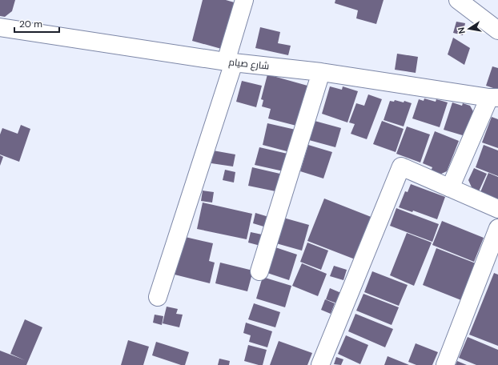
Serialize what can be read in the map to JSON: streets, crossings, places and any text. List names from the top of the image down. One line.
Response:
{"streets":{"street":["شارع صيام"]},"scale_bar":"20 m","north":"left"}
